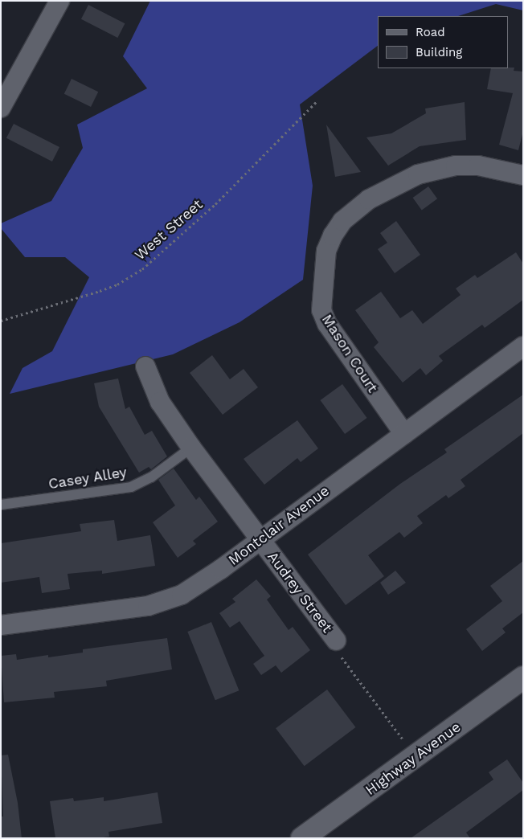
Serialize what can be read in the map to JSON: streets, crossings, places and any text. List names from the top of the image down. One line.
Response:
{"streets":{"main road":["Highway Avenue"],"street":["Mason Court","Montclair Avenue","Audrey Street"],"lane":["Casey Alley"],"path":["West Street"]},"crossings":[["Mason Court","Montclair Avenue"],["Casey Alley","Audrey Street"],["Montclair Avenue","Audrey Street"],["Audrey Street","Highway Avenue"]],"legend":["Road","Building"]}
